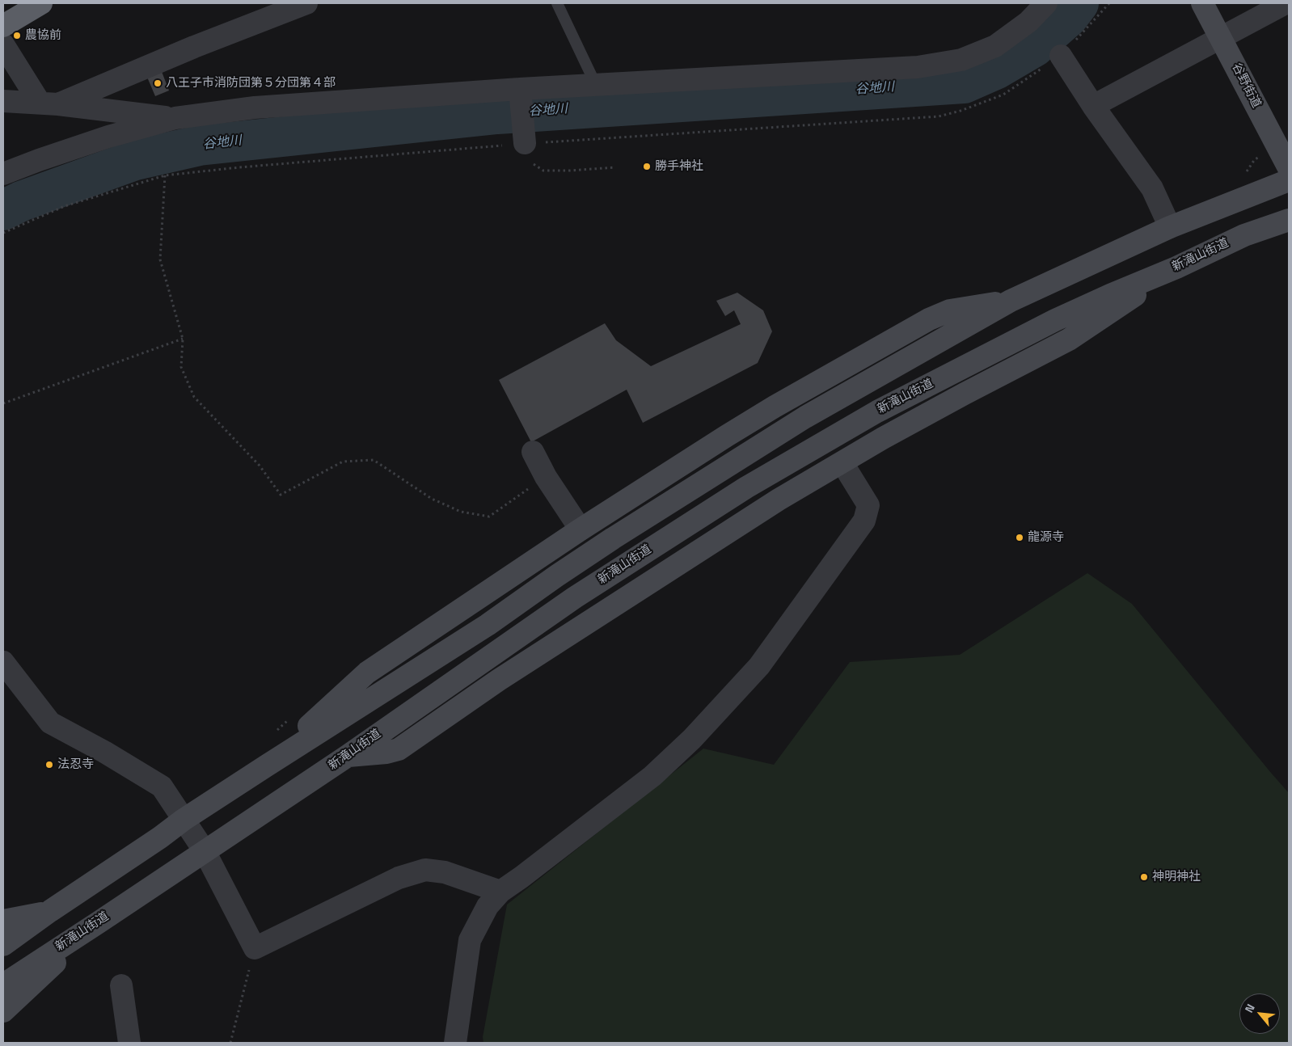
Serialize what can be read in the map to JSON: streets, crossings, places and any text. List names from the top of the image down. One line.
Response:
{"streets":{"main road":["谷野街道","新滝山街道"]},"water":["谷地川"],"places":["農協前","八王子市消防団第５分団第４部","勝手神社","龍源寺","法忍寺","神明神社"],"north":"top left"}
